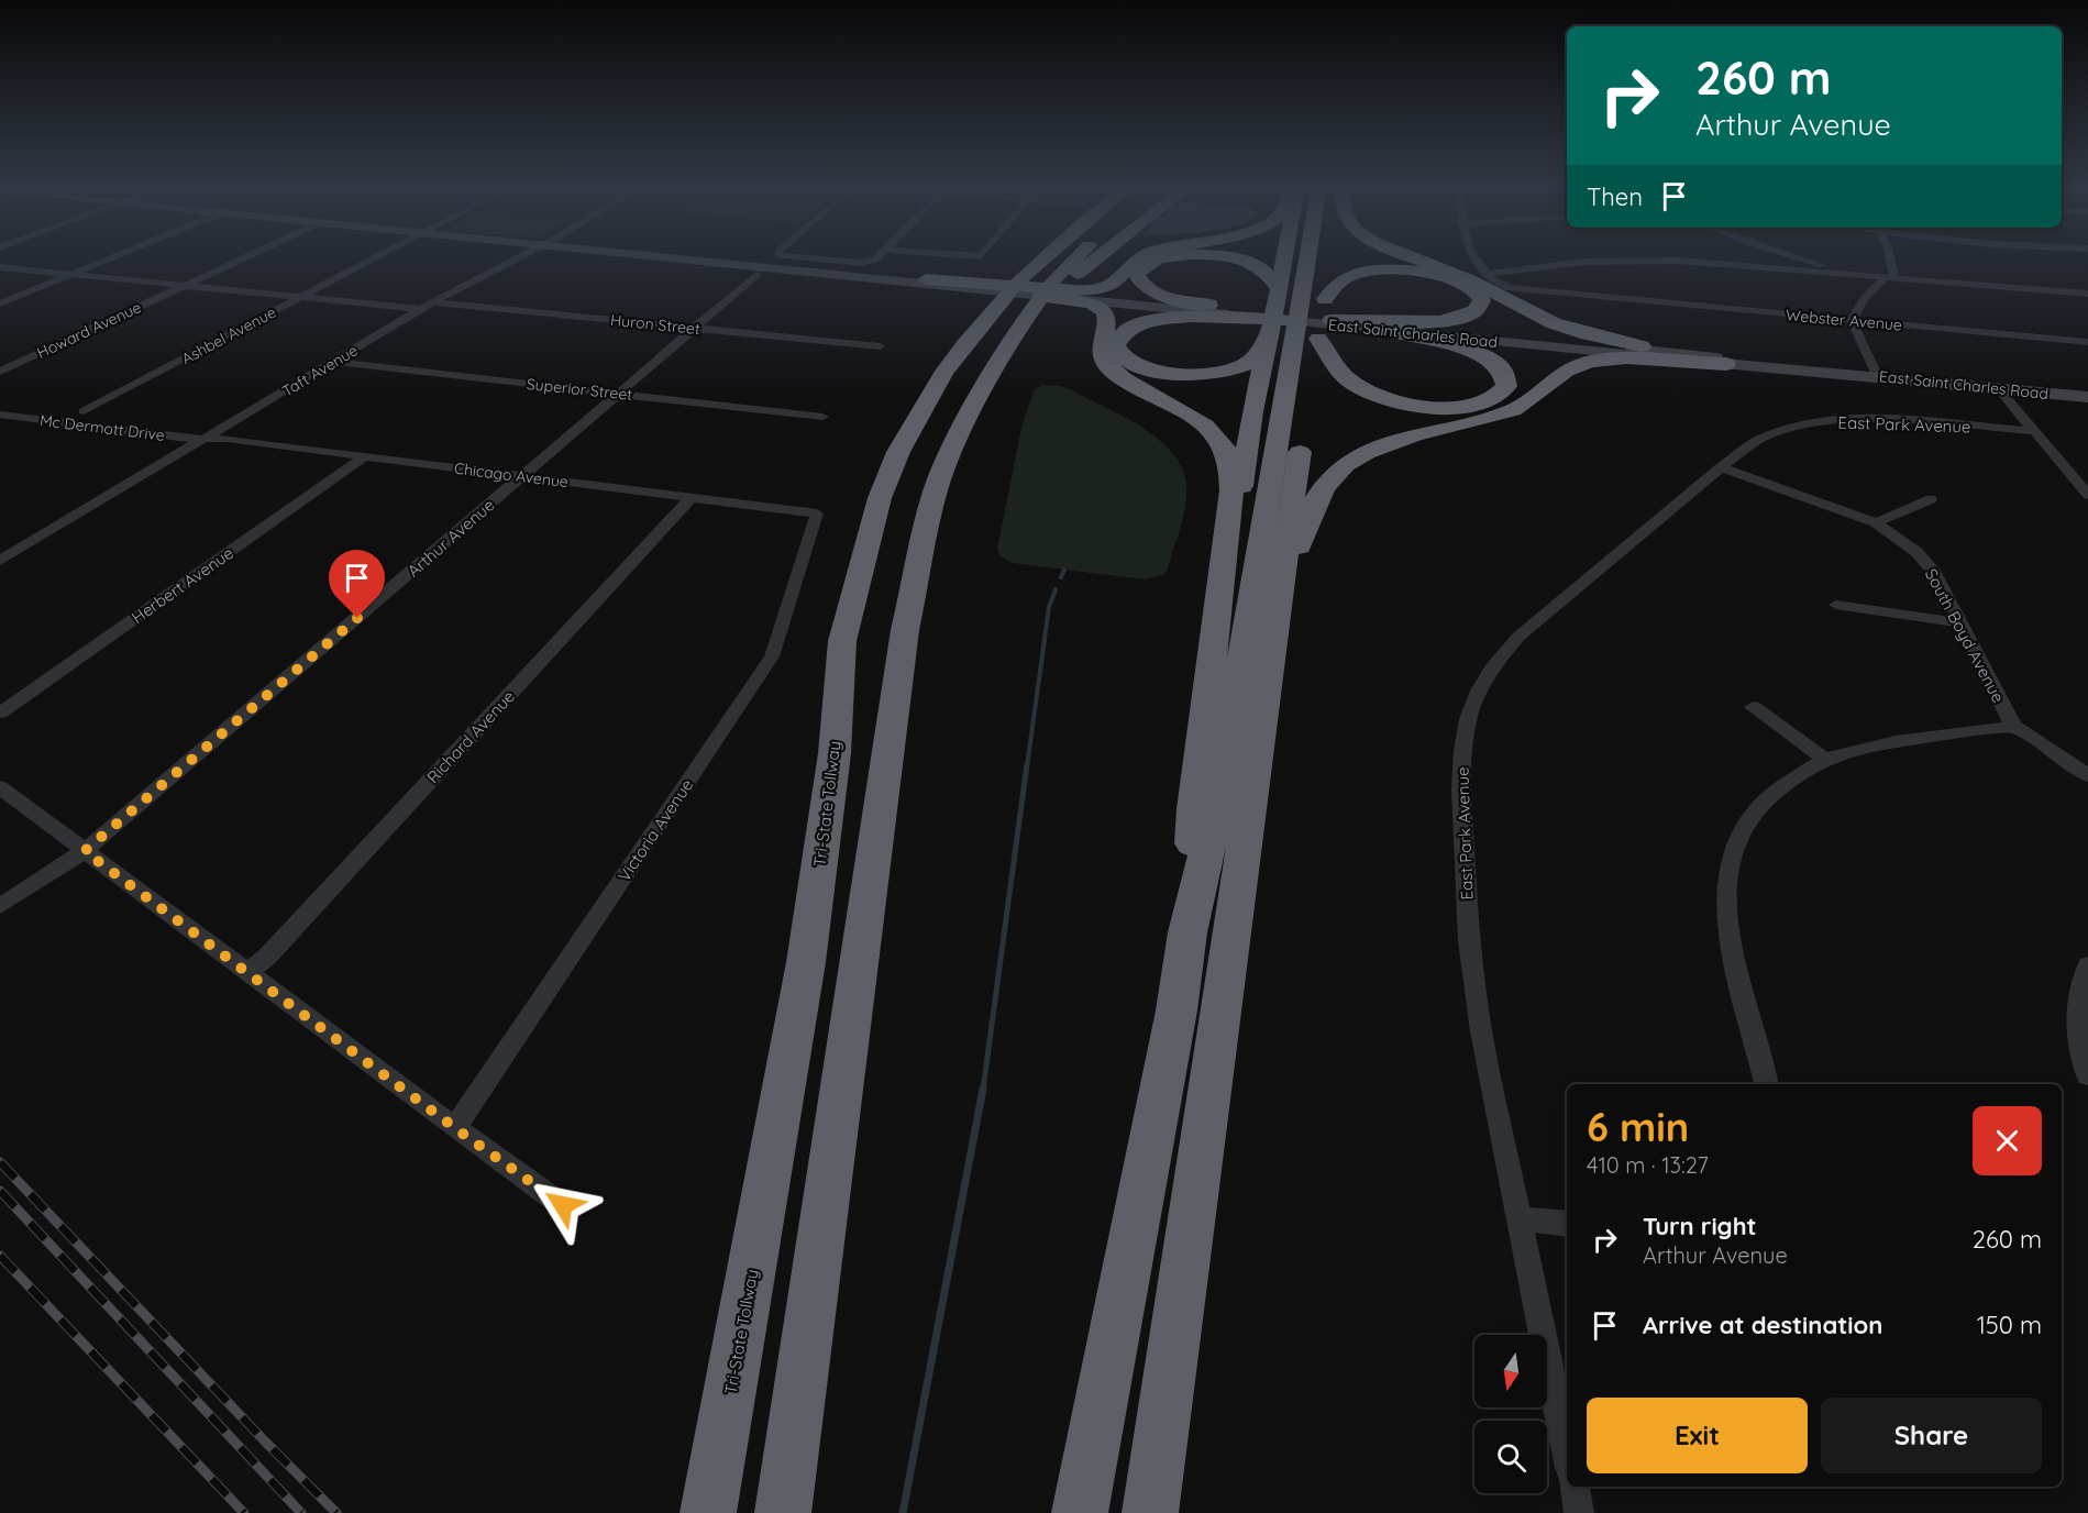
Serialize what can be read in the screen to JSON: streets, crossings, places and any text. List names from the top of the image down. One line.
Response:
{"streets":{"highway":["Tri-State Tollway"],"main road":["East Saint Charles Road"],"street":["Webster Avenue","Huron Street","Howard Avenue","Ashbel Avenue","Taft Avenue","Superior Street","East Park Avenue","Mc Dermott Drive","Chicago Avenue","Arthur Avenue","Herbert Avenue","South Boyd Avenue","Richard Avenue","Victoria Avenue"]},"crossings":[["Huron Street","Taft Avenue"],["Huron Street","Arthur Avenue"],["Taft Avenue","Superior Street"],["Taft Avenue","Mc Dermott Drive"],["Taft Avenue","Chicago Avenue"],["Superior Street","Arthur Avenue"],["East Park Avenue","South Boyd Avenue"],["Mc Dermott Drive","Chicago Avenue"],["Chicago Avenue","Arthur Avenue"],["Chicago Avenue","Herbert Avenue"],["Chicago Avenue","Richard Avenue"],["Chicago Avenue","Victoria Avenue"]],"north":"bottom","page":{"turn":["260 m","Arthur Avenue"],"then":"Then","heading":["6 min","410 m · 13:27"],"list":[{"name":"Turn right","note":"Arthur Avenue","value":"260 m"},{"name":"Arrive at destination","value":"150 m"}],"buttons":["Exit","Share"]}}
